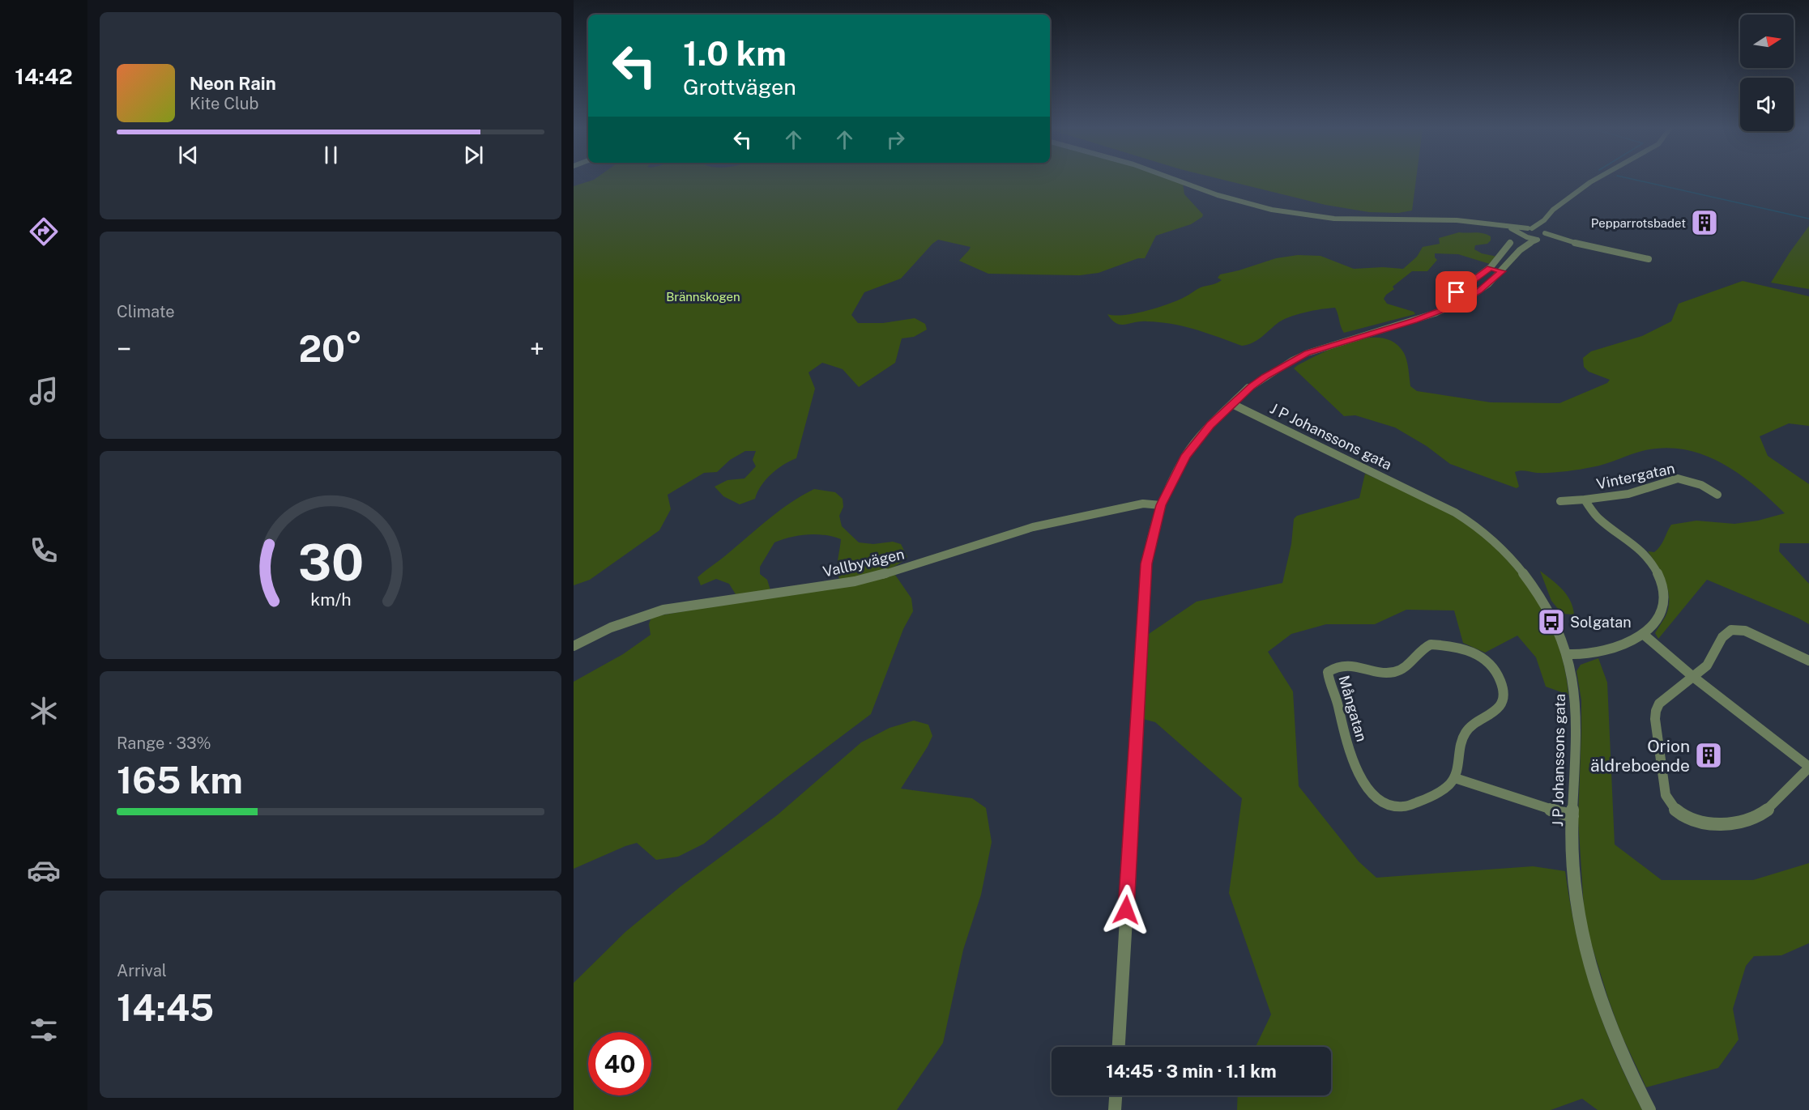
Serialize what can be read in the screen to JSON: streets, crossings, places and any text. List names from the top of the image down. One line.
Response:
{"streets":{"street":["J P Johanssons gata","Vintergatan","Vallbyvägen","Mångatan"]},"crossings":[["J P Johanssons gata","Vintergatan"]],"parks":["Brännskogen"],"places":{"building":["Pepparrotsbadet","Orion äldreboende"],"bus stop":["Solgatan"]},"north":"right","page":{"tabs":"14:42","turn":["1.0 km","Grottvägen"],"song":["Neon Rain","Kite Club"],"tile":["Climate",["Range · 33%","165 km"],["Arrival","14:45"]],"heat":["−","20°","+"],"limit":"40","trip":"14:45 · 3 min · 1.1 km","gauge":["30","km/h"]}}
